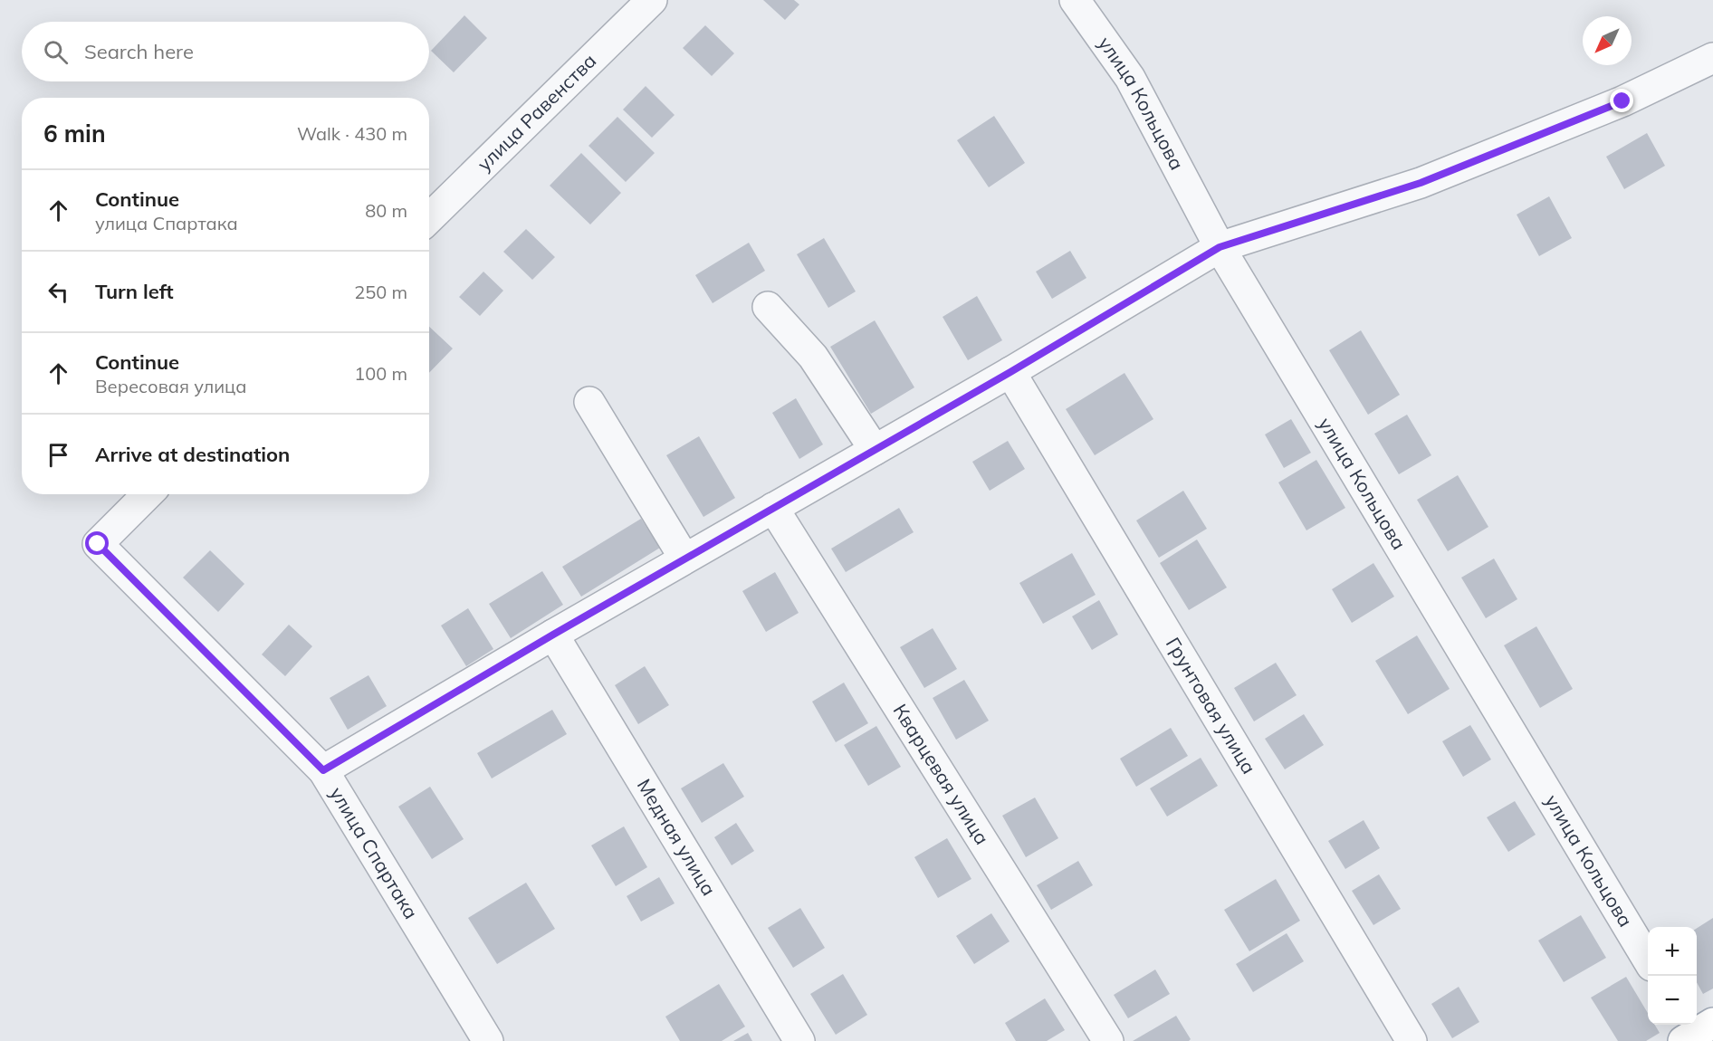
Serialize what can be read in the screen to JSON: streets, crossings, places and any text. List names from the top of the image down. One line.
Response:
{"streets":{"street":["улица Кольцова","улица Равенства","Грунтовая улица","Кварцевая улица","Медная улица","улица Спартака"]},"north":"bottom left","page":{"search":"Search here","heading":["6 min","Walk · 430 m"],"list":[["Continue","улица Спартака","80 m"],["Turn left","250 m"],["Continue","Вересовая улица","100 m"],"Arrive at destination"],"map_buttons":["+","−"]}}
